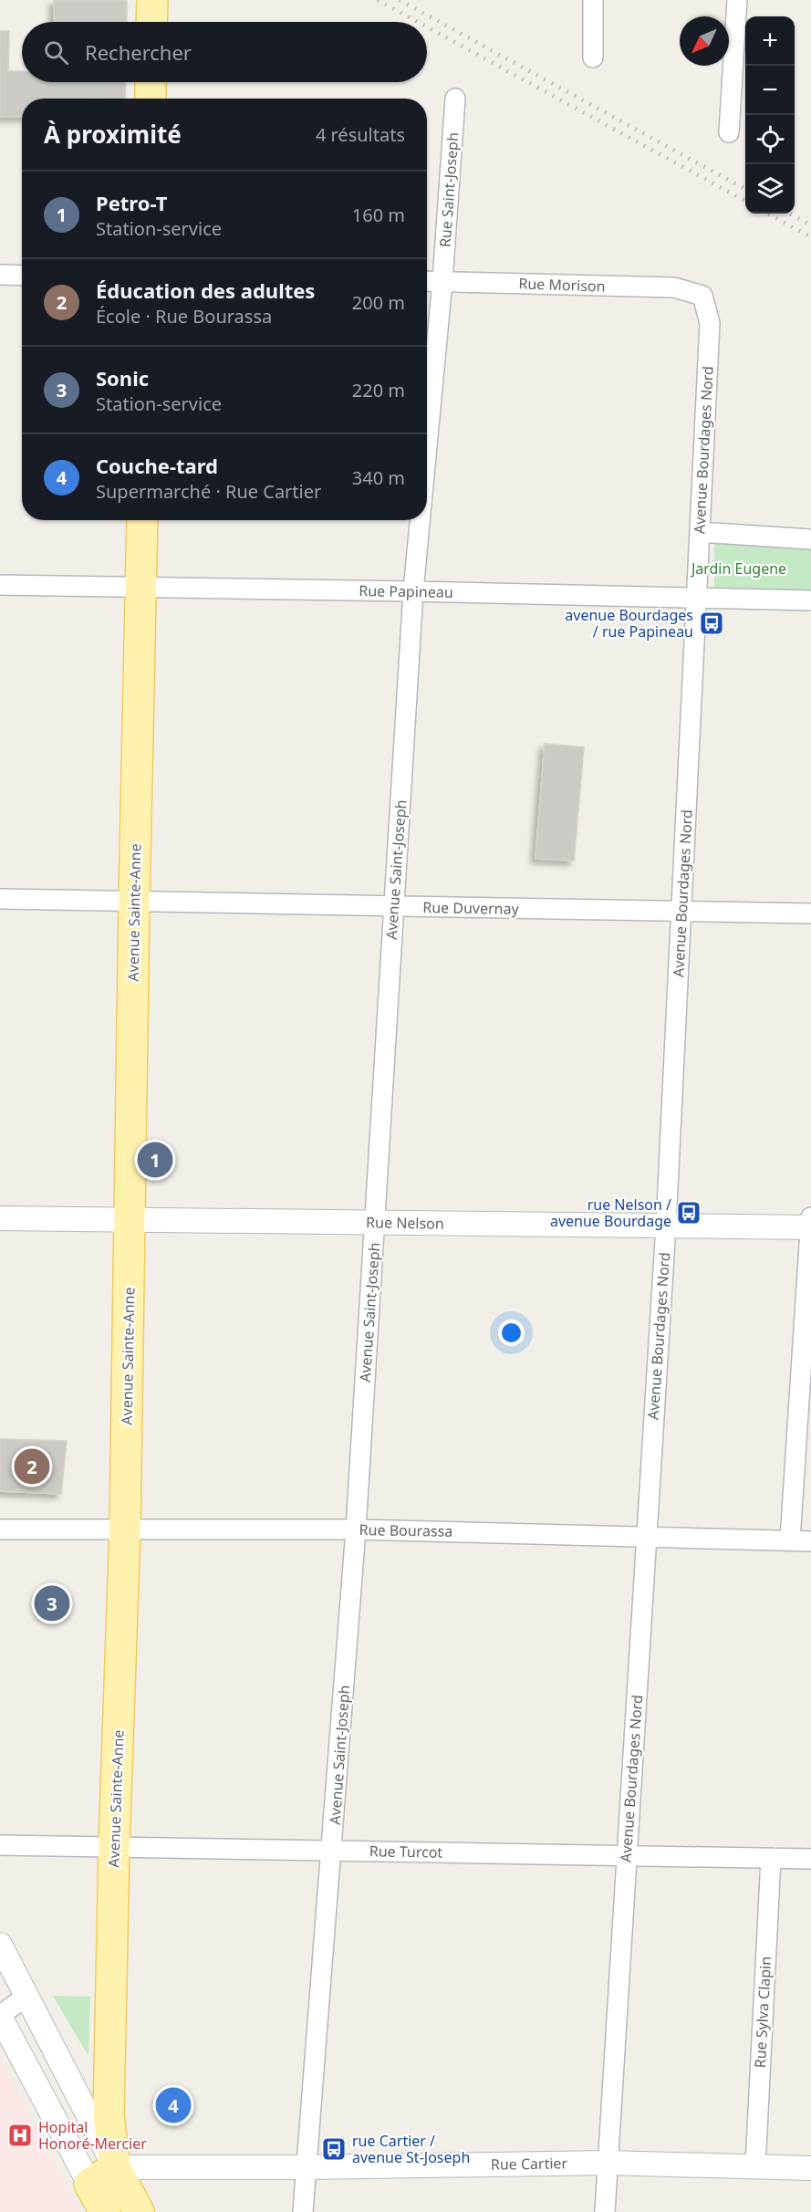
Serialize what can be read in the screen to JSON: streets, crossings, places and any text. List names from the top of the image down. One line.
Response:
{"streets":{"main road":["Avenue Sainte-Anne"],"street":["Rue Saint-Joseph","Rue Morison","Avenue Bourdages Nord","Rue Papineau","Avenue Saint-Joseph","Rue Duvernay","Rue Nelson","Rue Bourassa","Rue Turcot","Rue Sylva Clapin","Rue Cartier"]},"crossings":[["Rue Saint-Joseph","Rue Morison"],["Rue Saint-Joseph","Avenue Saint-Joseph"],["Rue Morison","Avenue Bourdages Nord"],["Rue Morison","Avenue Saint-Joseph"],["Avenue Bourdages Nord","Rue Papineau"],["Avenue Bourdages Nord","Rue Duvernay"],["Avenue Bourdages Nord","Rue Nelson"],["Avenue Bourdages Nord","Rue Bourassa"],["Avenue Bourdages Nord","Rue Turcot"],["Avenue Bourdages Nord","Rue Cartier"],["Rue Papineau","Avenue Saint-Joseph"],["Rue Papineau","Avenue Sainte-Anne"],["Avenue Saint-Joseph","Rue Duvernay"],["Avenue Saint-Joseph","Rue Nelson"],["Avenue Saint-Joseph","Rue Bourassa"],["Avenue Saint-Joseph","Rue Turcot"],["Avenue Saint-Joseph","Rue Cartier"],["Rue Duvernay","Avenue Sainte-Anne"],["Avenue Sainte-Anne","Rue Nelson"],["Avenue Sainte-Anne","Rue Bourassa"],["Avenue Sainte-Anne","Rue Turcot"],["Avenue Sainte-Anne","Rue Cartier"],["Rue Turcot","Rue Sylva Clapin"],["Rue Sylva Clapin","Rue Cartier"]],"parks":["Jardin Eugene"],"places":{"bus stop":["avenue Bourdages / rue Papineau","rue Nelson / avenue Bourdage","rue Cartier / avenue St-Joseph"],"hospital":["Hopital Honoré-Mercier"]},"north":"bottom left","page":{"map_buttons":["+","−"],"search":"Rechercher","heading":["À proximité","4 résultats"],"list":[{"mark":"1","name":"Petro-T","note":"Station-service","value":"160 m"},{"mark":"2","name":"Éducation des adultes","note":"École · Rue Bourassa","value":"200 m"},{"mark":"3","name":"Sonic","note":"Station-service","value":"220 m"},{"mark":"4","name":"Couche-tard","note":"Supermarché · Rue Cartier","value":"340 m"}],"pins":["1","2","3","4"]}}
